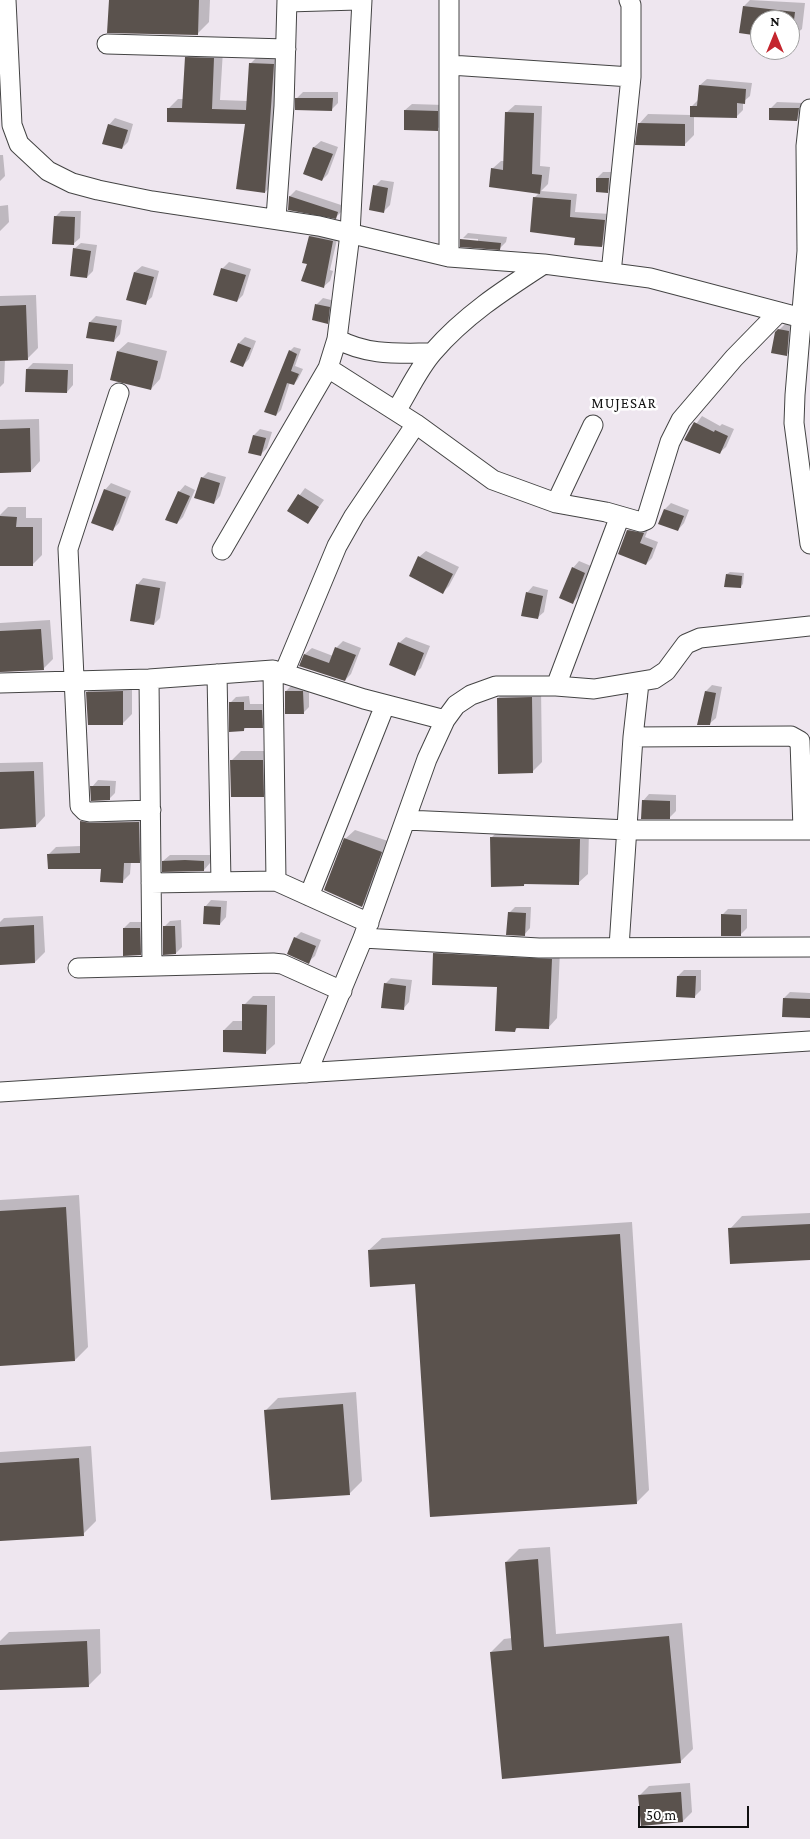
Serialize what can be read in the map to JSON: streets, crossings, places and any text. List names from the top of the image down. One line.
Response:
{"districts":["MUJESAR"],"scale_bar":"50 m","north":"top"}
